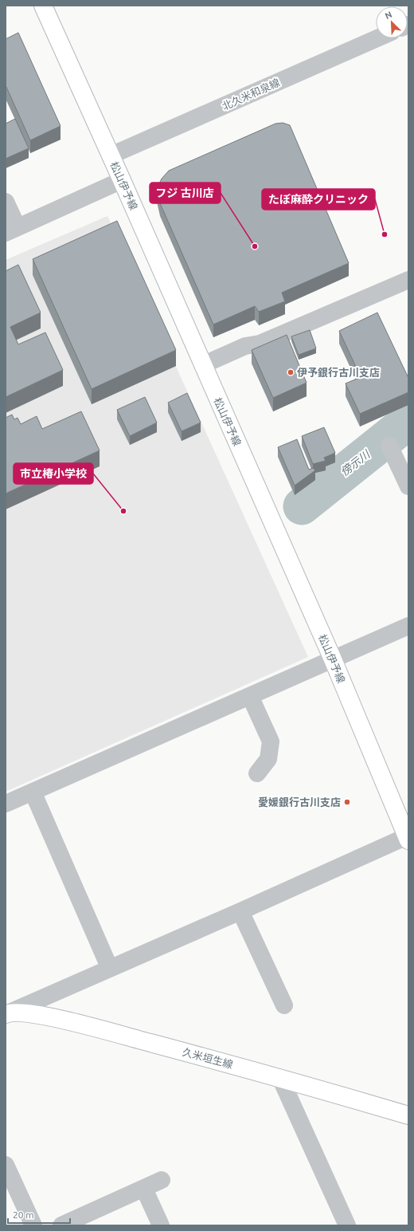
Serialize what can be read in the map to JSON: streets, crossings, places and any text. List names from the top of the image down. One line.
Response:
{"streets":{"main road":["松山伊予線","久米垣生線"],"street":["北久米和泉線"]},"crossings":[["北久米和泉線","松山伊予線"]],"water":["傍示川"],"places":["たぼ麻酔クリニック","フジ 古川店","伊予銀行古川支店","市立椿小学校","愛媛銀行古川支店"],"scale_bar":"20 m","north":"top left"}
